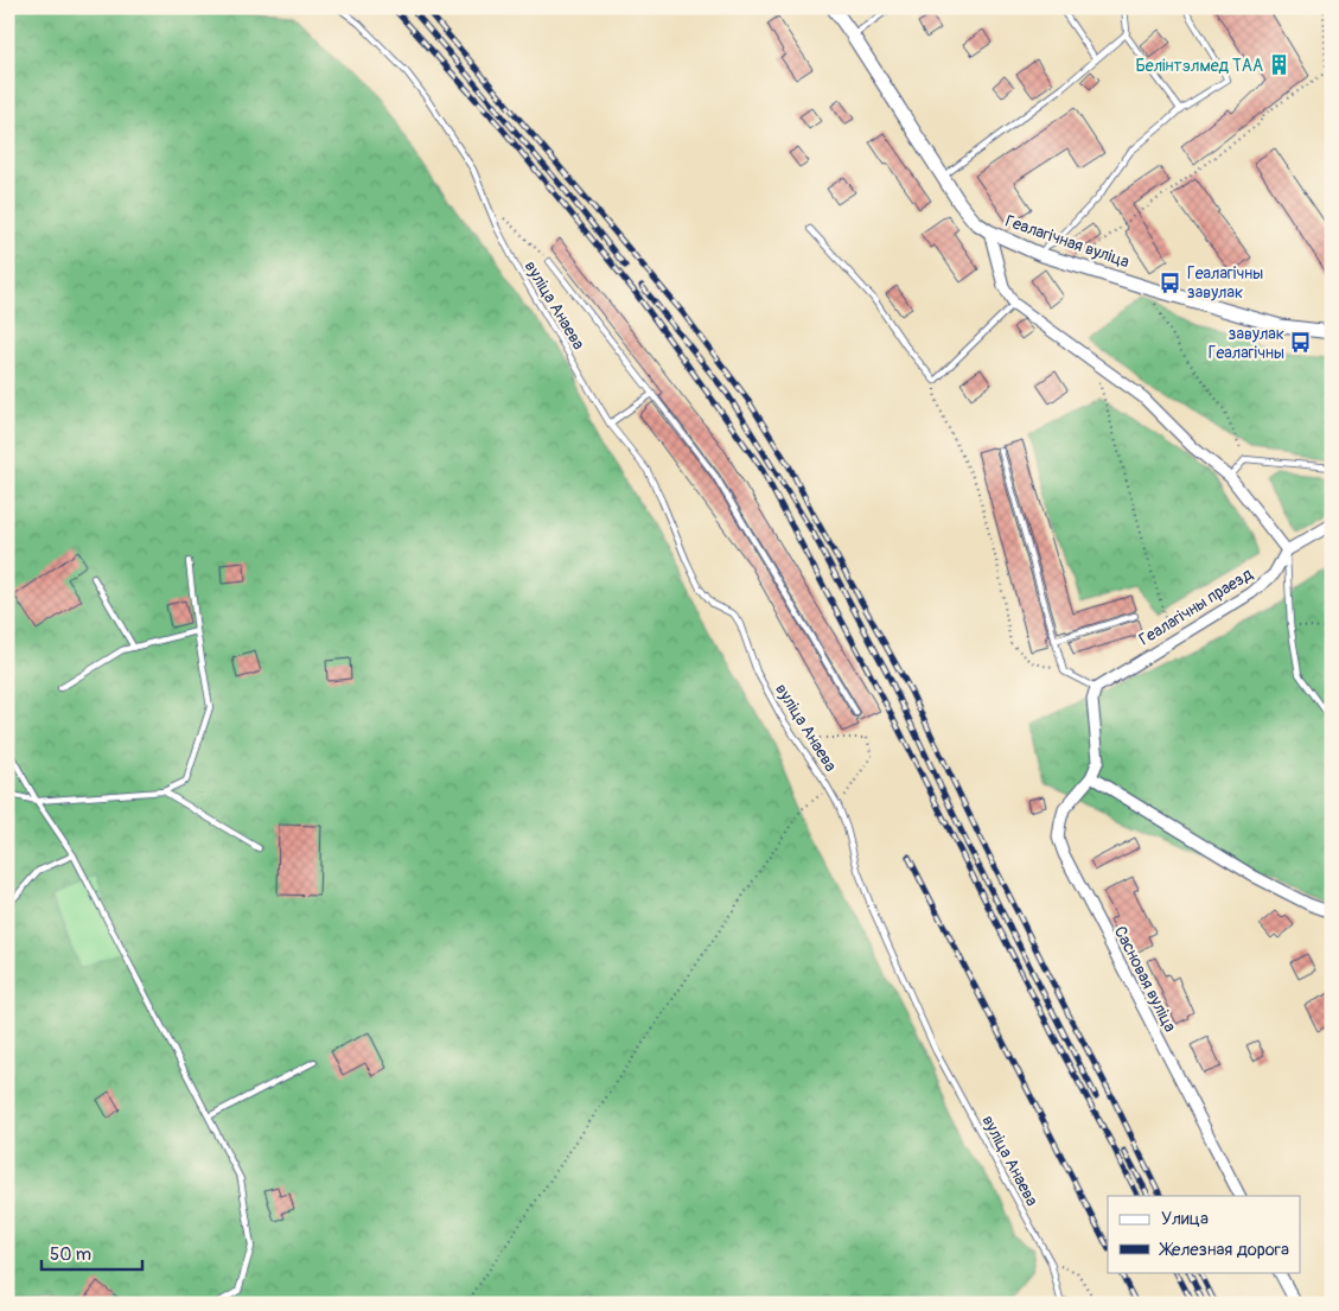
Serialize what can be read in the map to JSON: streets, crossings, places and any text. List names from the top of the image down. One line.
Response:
{"streets":{"street":["Геалагічная вуліца","Геалагічны праезд","Сасновая вуліца"],"lane":["вуліца Анаева"]},"crossings":[["Геалагічны праезд","Сасновая вуліца"]],"places":{"building":["Белінтэлмед ТАА"],"bus stop":["Геалагічны завулак","завулак Геалагічны"]},"legend":["Улица","Железная дорога"],"scale_bar":"50 m"}
